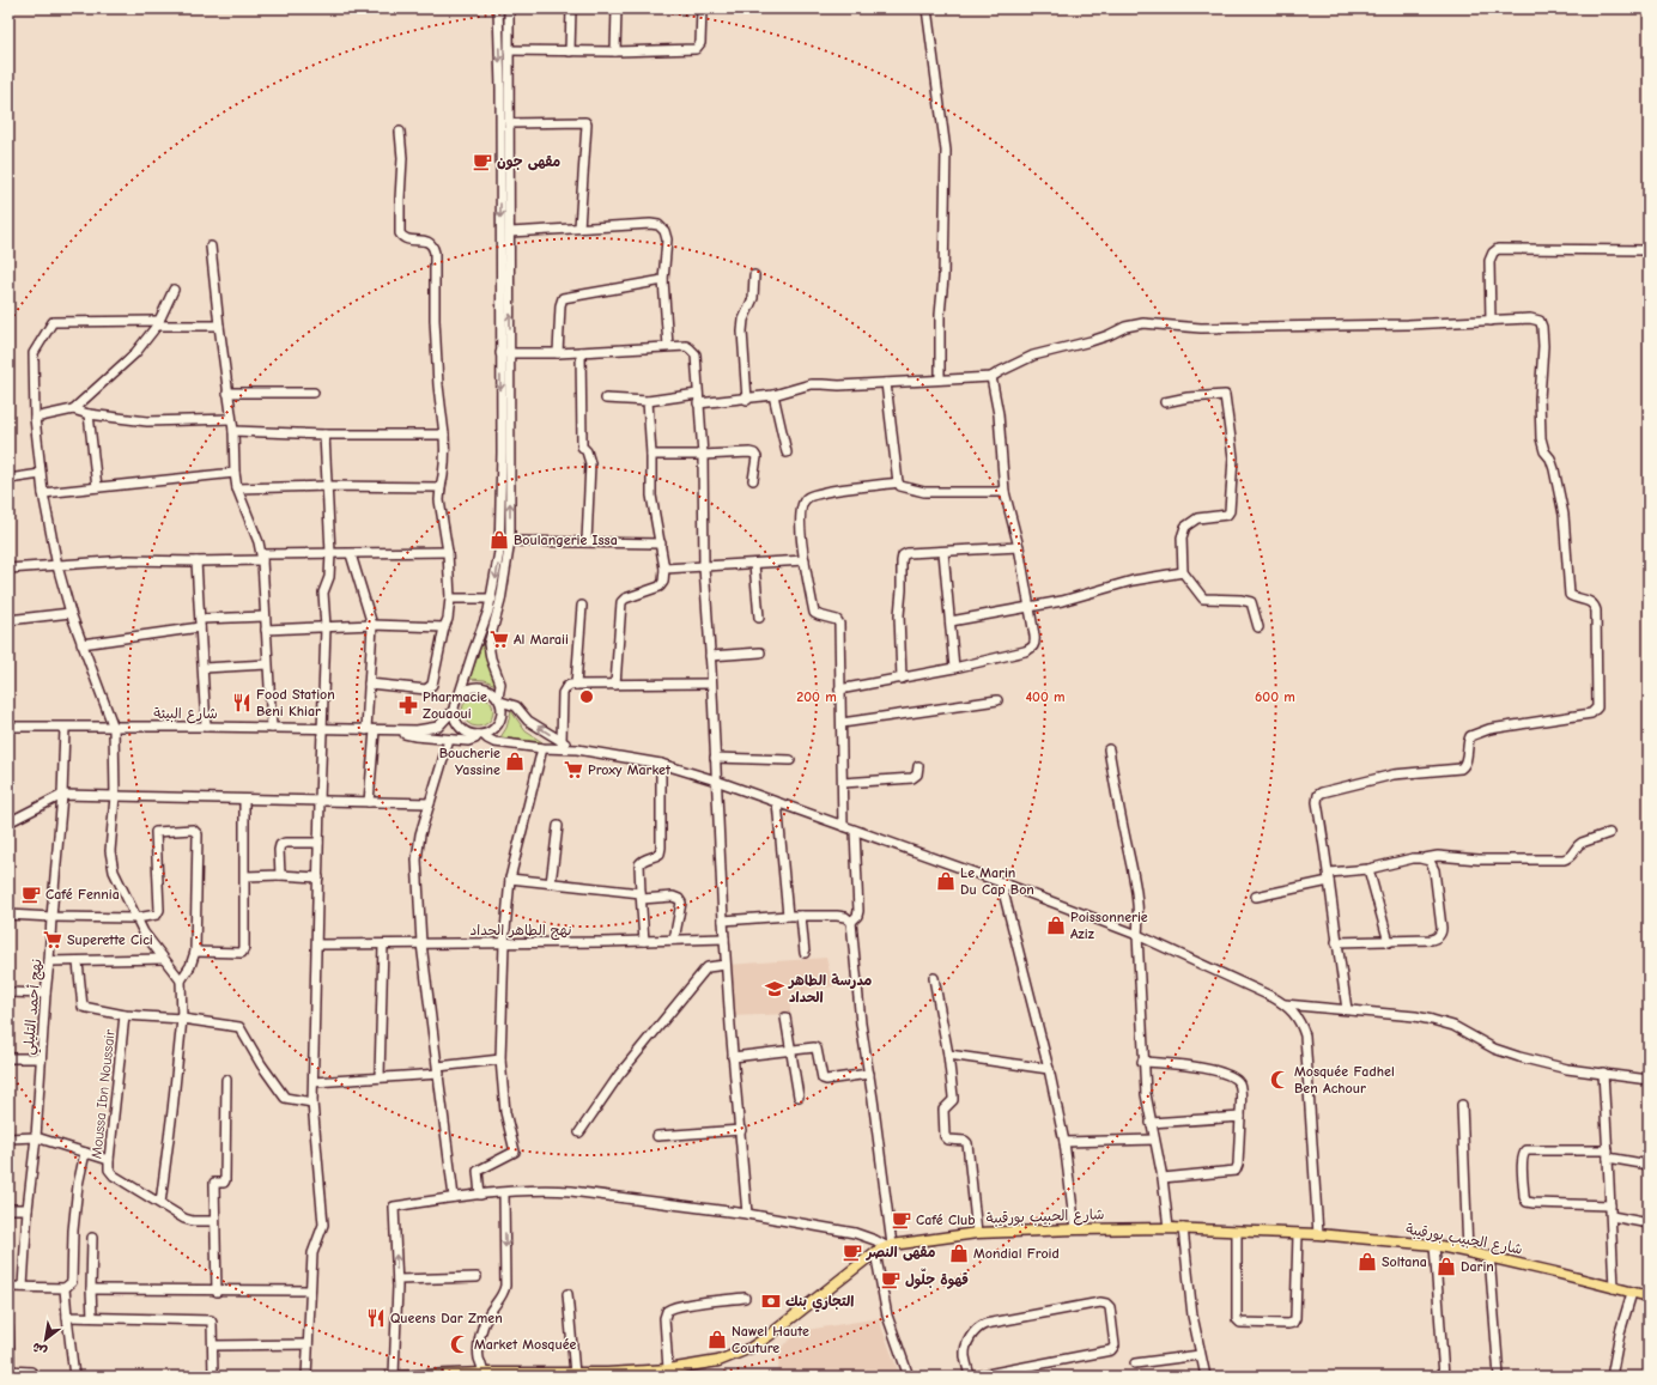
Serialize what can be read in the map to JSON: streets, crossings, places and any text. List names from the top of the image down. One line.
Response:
{"streets":{"main road":["شارع الحبيب بورقيبة"],"street":["شارع البيئة","نهج الطاهر الحداد","نهج أحمد التليلي","Moussa Ibn Noussair"]},"crossings":[["شارع البيئة","نهج أحمد التليلي"]],"places":{"cafe":["مقهى جون","Café Fennia","Café Club","مقهى النصر","قهوة جلّول"],"shop":["Boulangerie Issa","Boucherie Yassine","Le Marin Du Cap Bon","Poissonnerie Aziz","Mondial Froid","Soltana","Darin","Nawel Haute Couture"],"supermarket":["Al Maraii","Proxy Market","Superette Cici"],"restaurant":["Food Station Beni Khiar","Queens Dar Zmen"],"pharmacy":["Pharmacie Zouaoui"],"school or university":["مدرسة الطاهر الحداد"],"mosque":["Mosquée Fadhel Ben Achour","Market Mosquée"],"bank":["التجاري بنك"]},"north":"bottom left","rings":["200 m","400 m","600 m"]}
